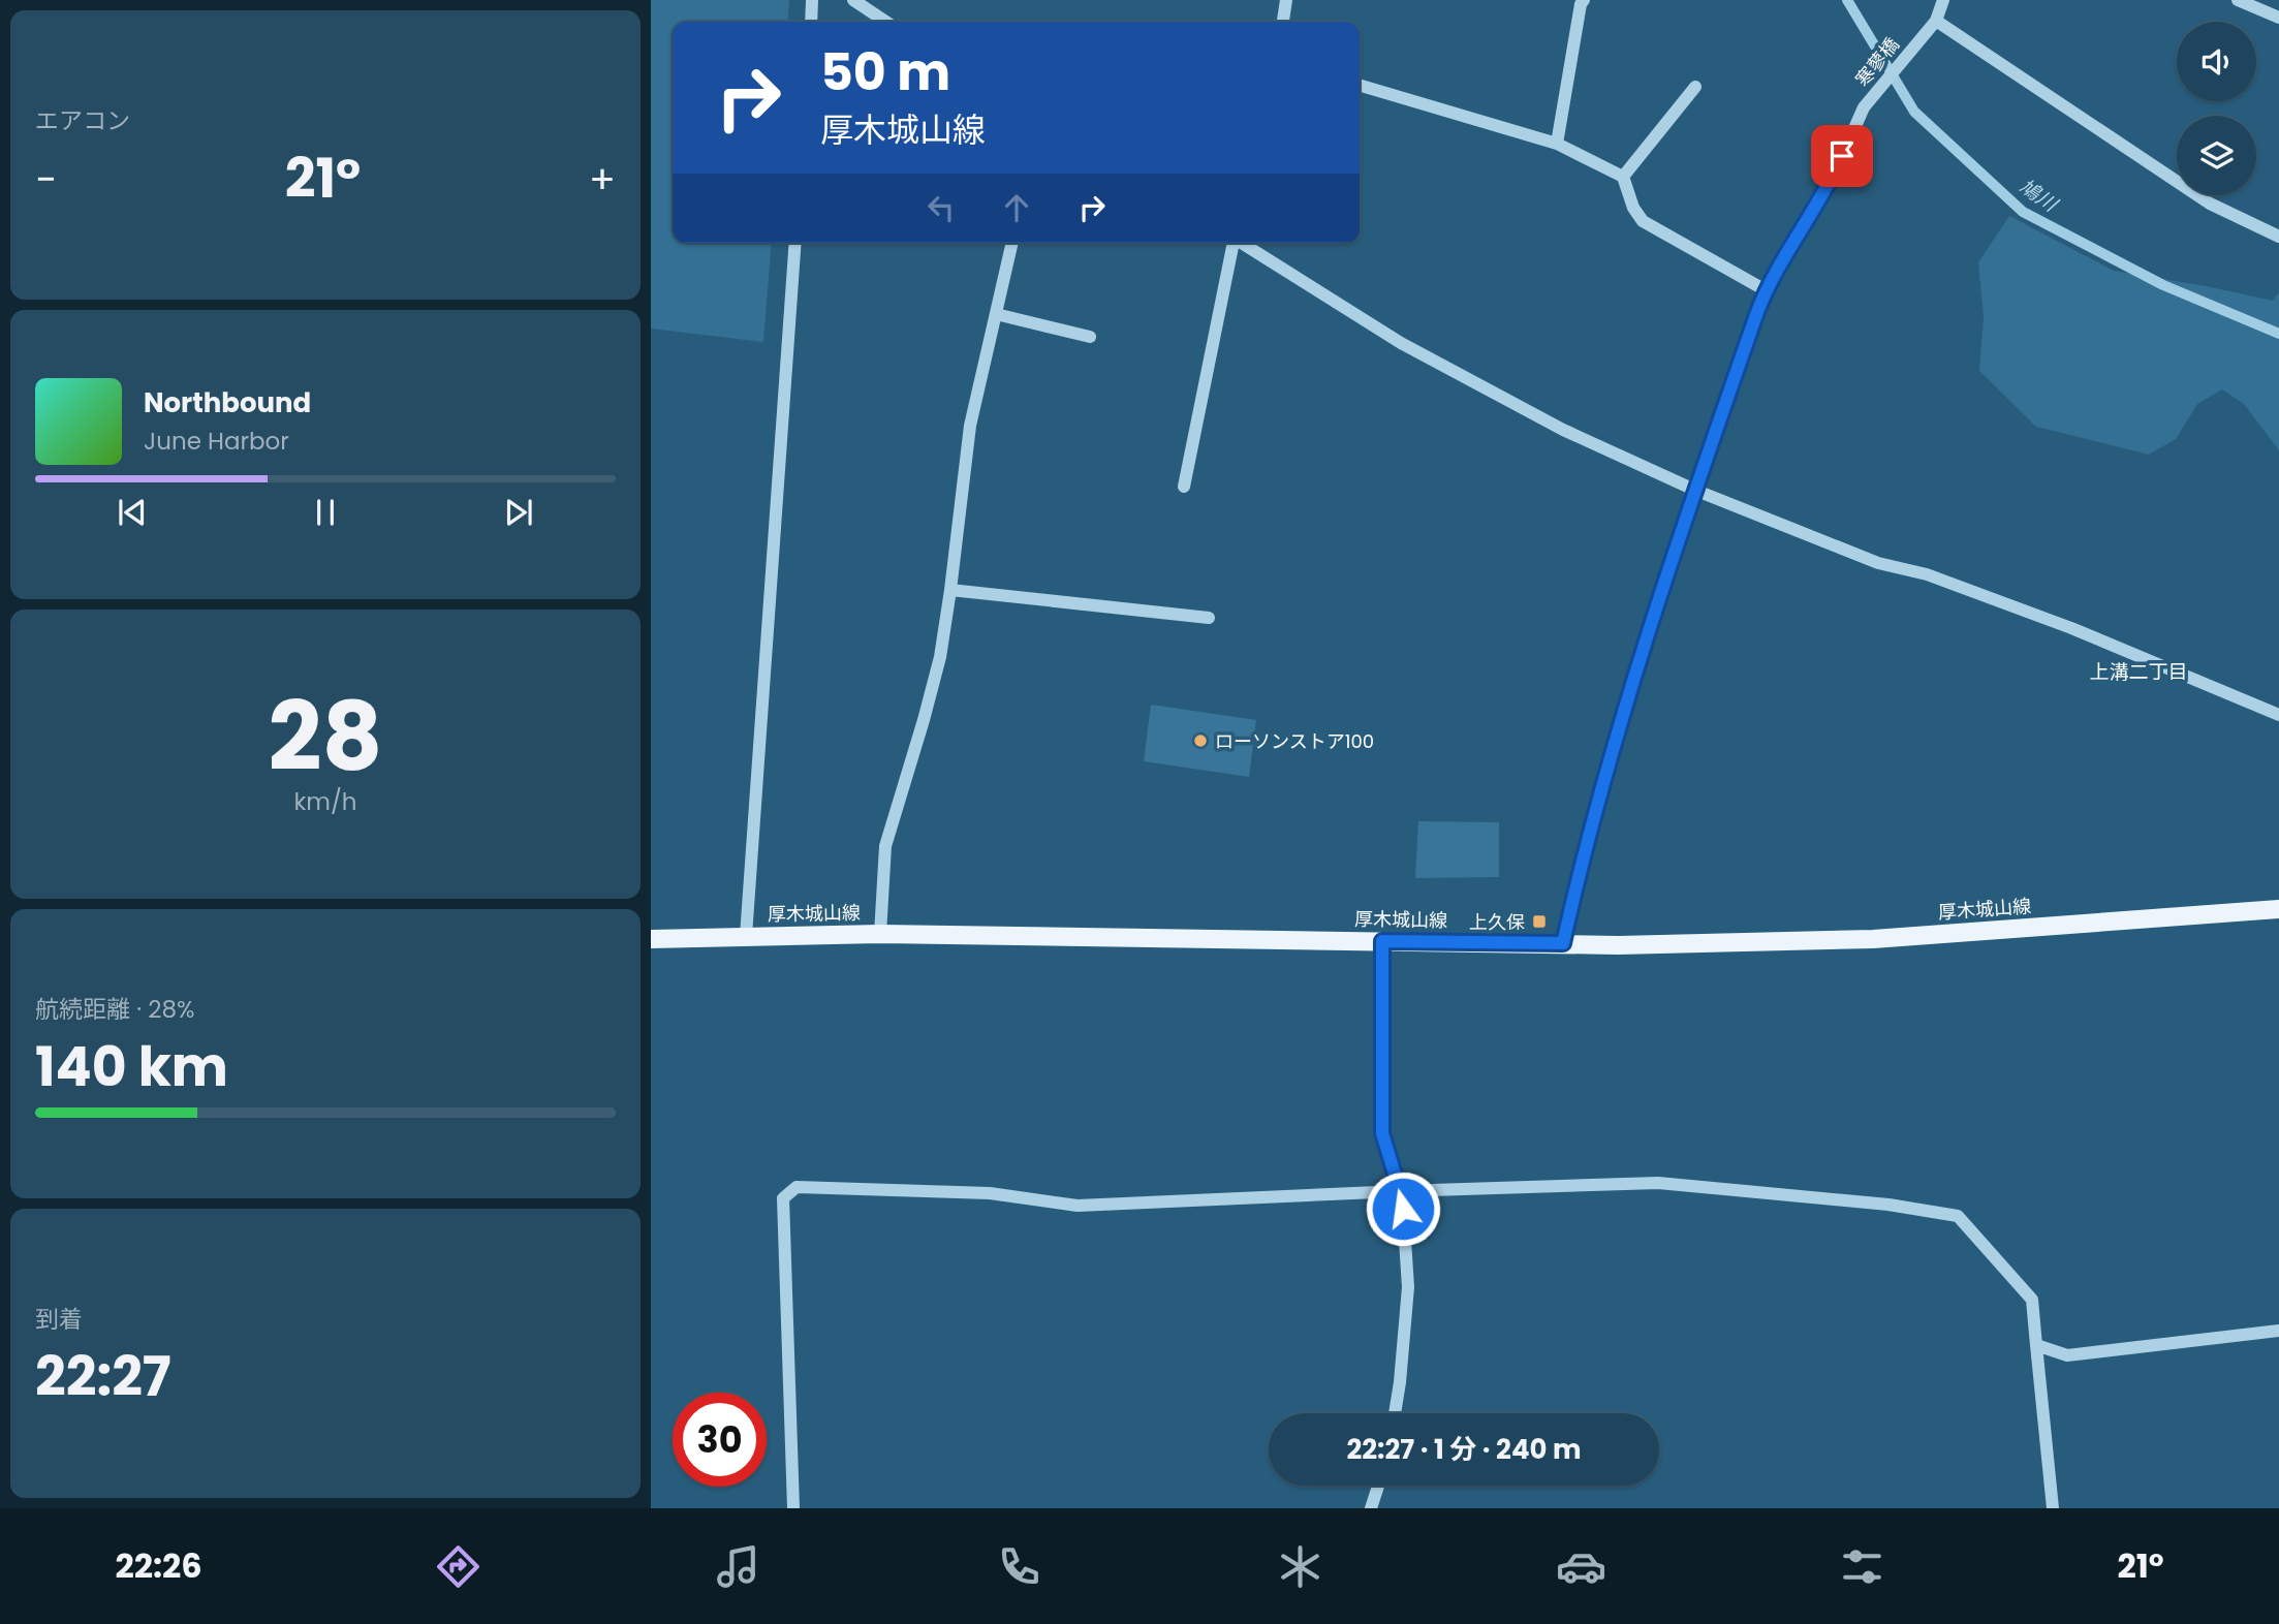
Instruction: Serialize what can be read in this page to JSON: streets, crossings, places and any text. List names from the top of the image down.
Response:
{
  "streets": {
    "main road": ["厚木城山線"],
    "street": ["寒蓼橋"]
  },
  "crossings": [
    ["寒蓼橋", "厚木城山線"]
  ],
  "districts": ["上溝二丁目"],
  "water": ["鳩川"],
  "places": {
    "other": ["ローソンストア100"],
    "transit": ["上久保"]
  },
  "page": {
    "tile": [
      "エアコン",
      ["28", "km/h"],
      ["航続距離 · 28%", "140 km"],
      ["到着", "22:27"]
    ],
    "turn": ["50 m", "厚木城山線"],
    "heat": ["−", "21°", "+"],
    "song": ["Northbound", "June Harbor"],
    "limit": "30",
    "trip": "22:27 · 1 分 · 240 m",
    "tabs": ["22:26", "21°"]
  }
}
